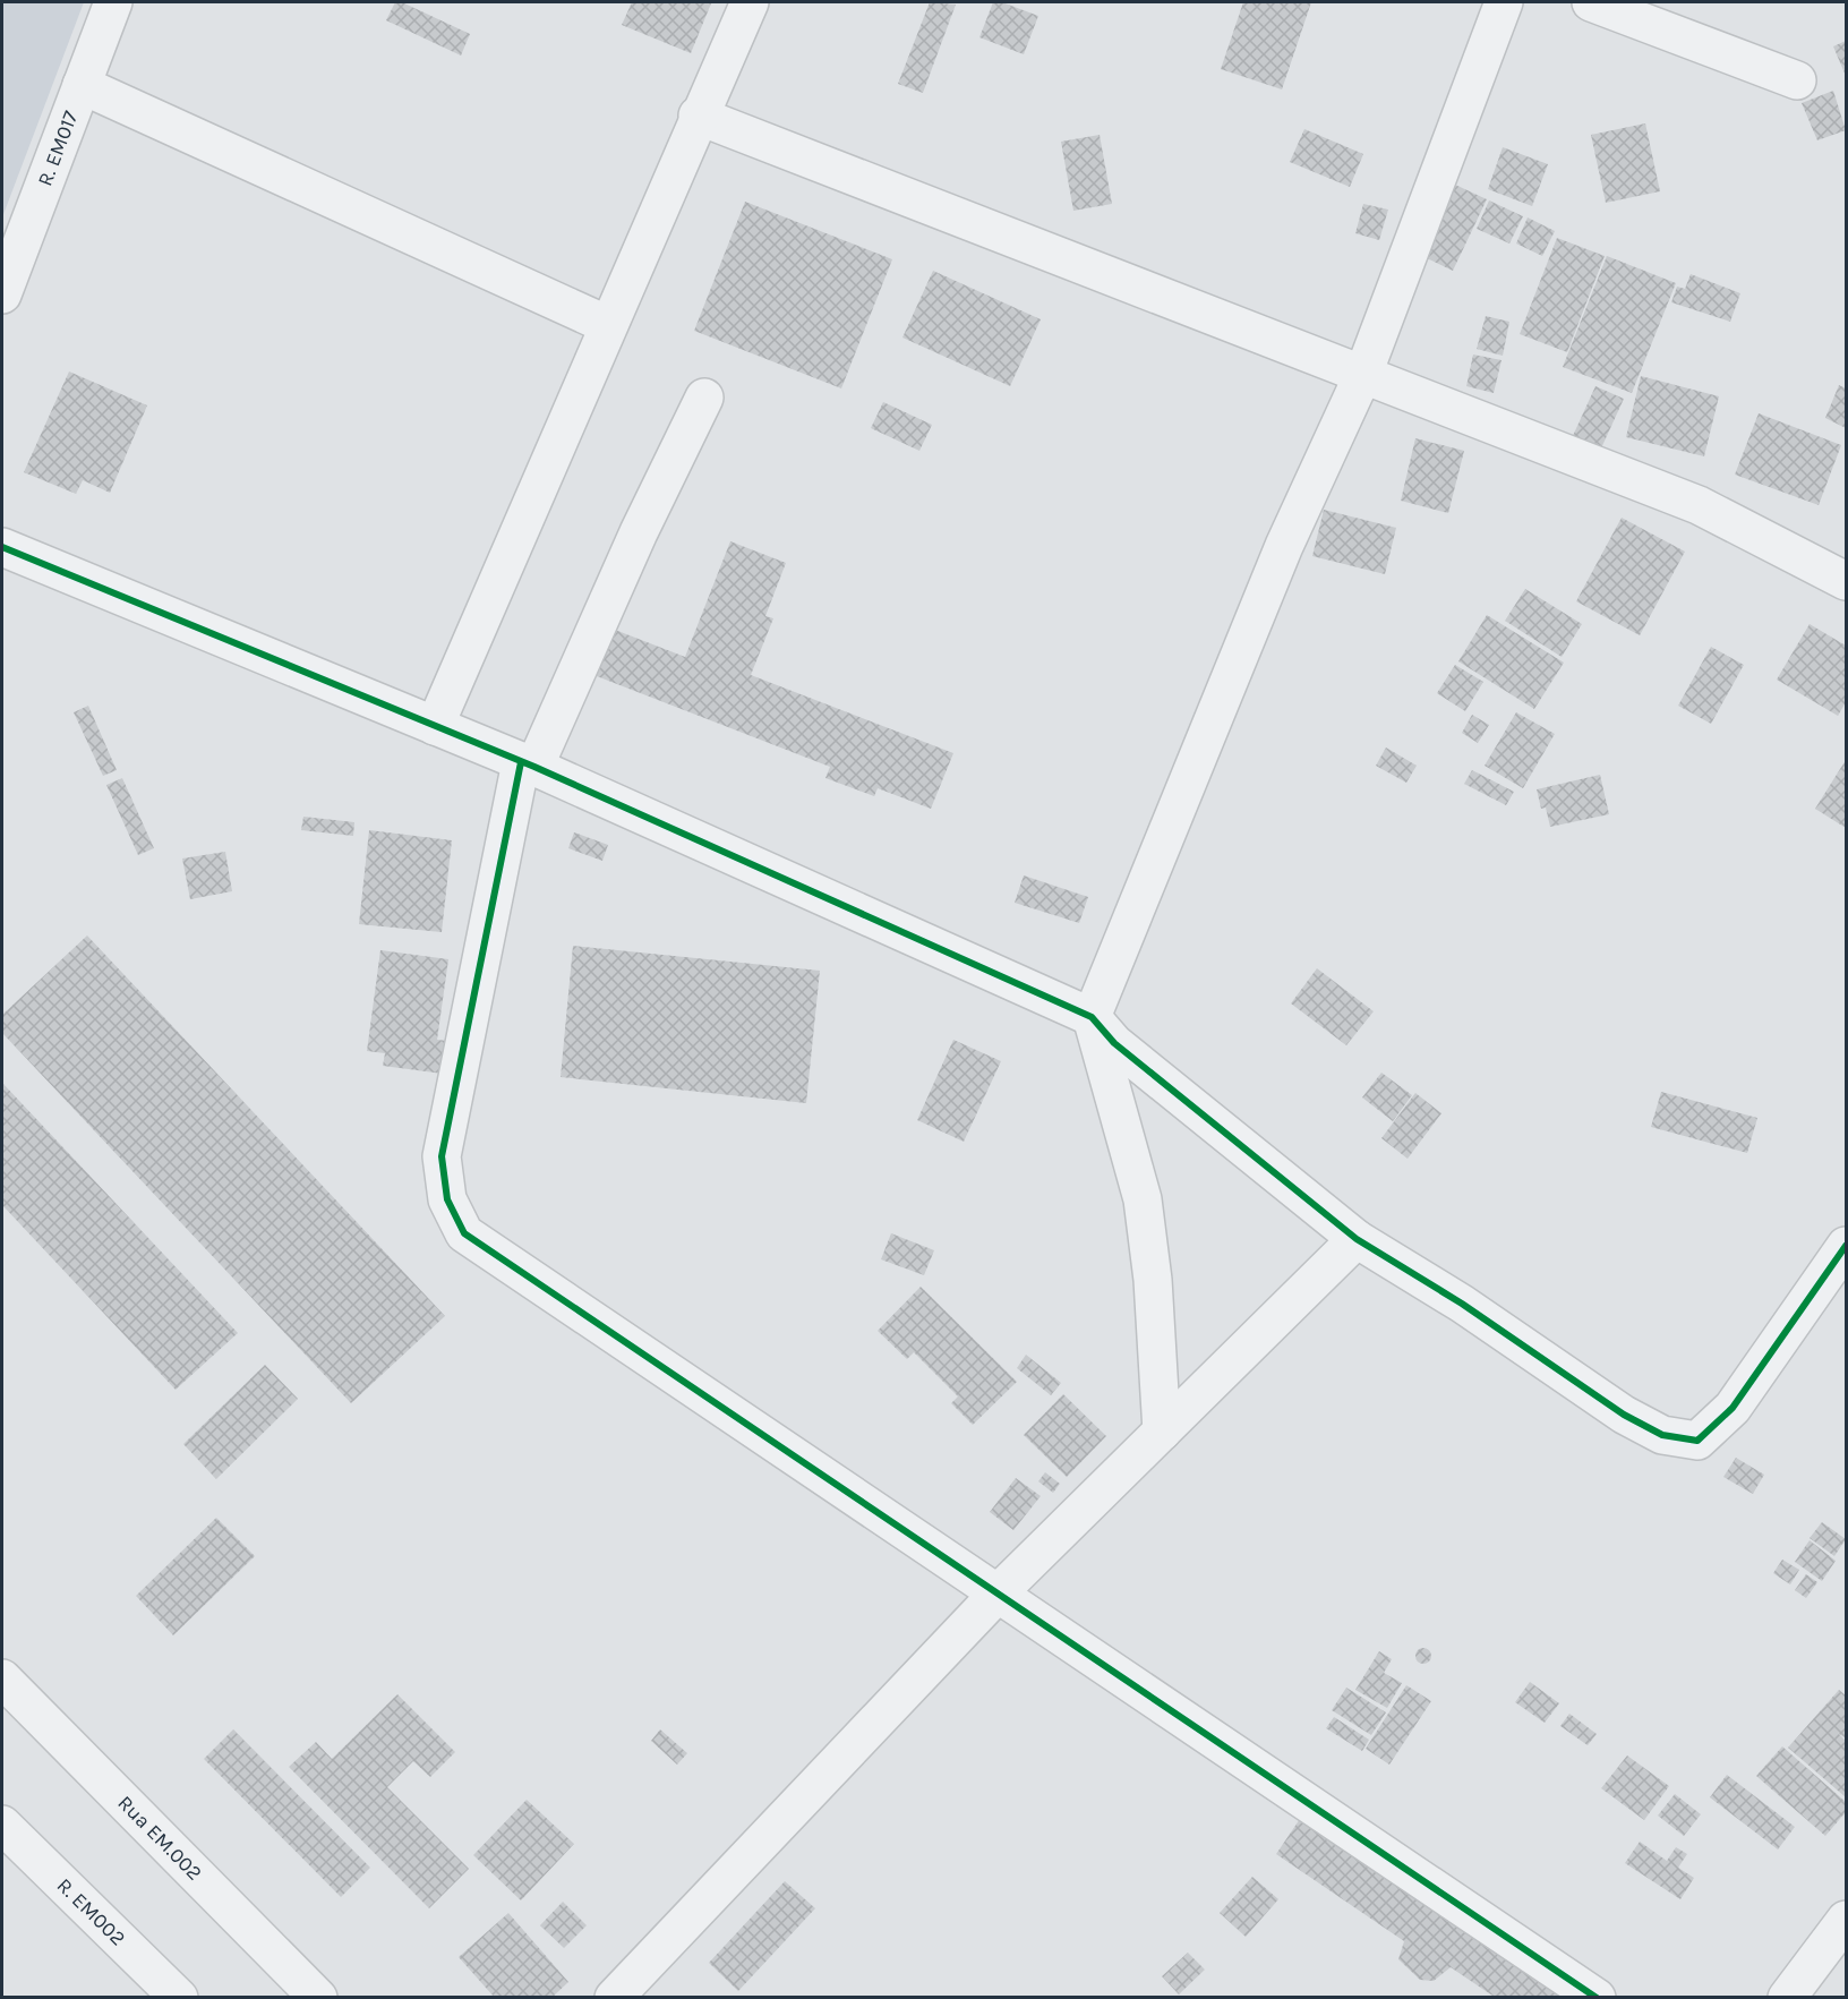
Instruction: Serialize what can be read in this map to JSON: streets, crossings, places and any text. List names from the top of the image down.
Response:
{
  "streets": {
    "street": ["R. EM017", "Rua EM.002", "R. EM002"]
  }
}
